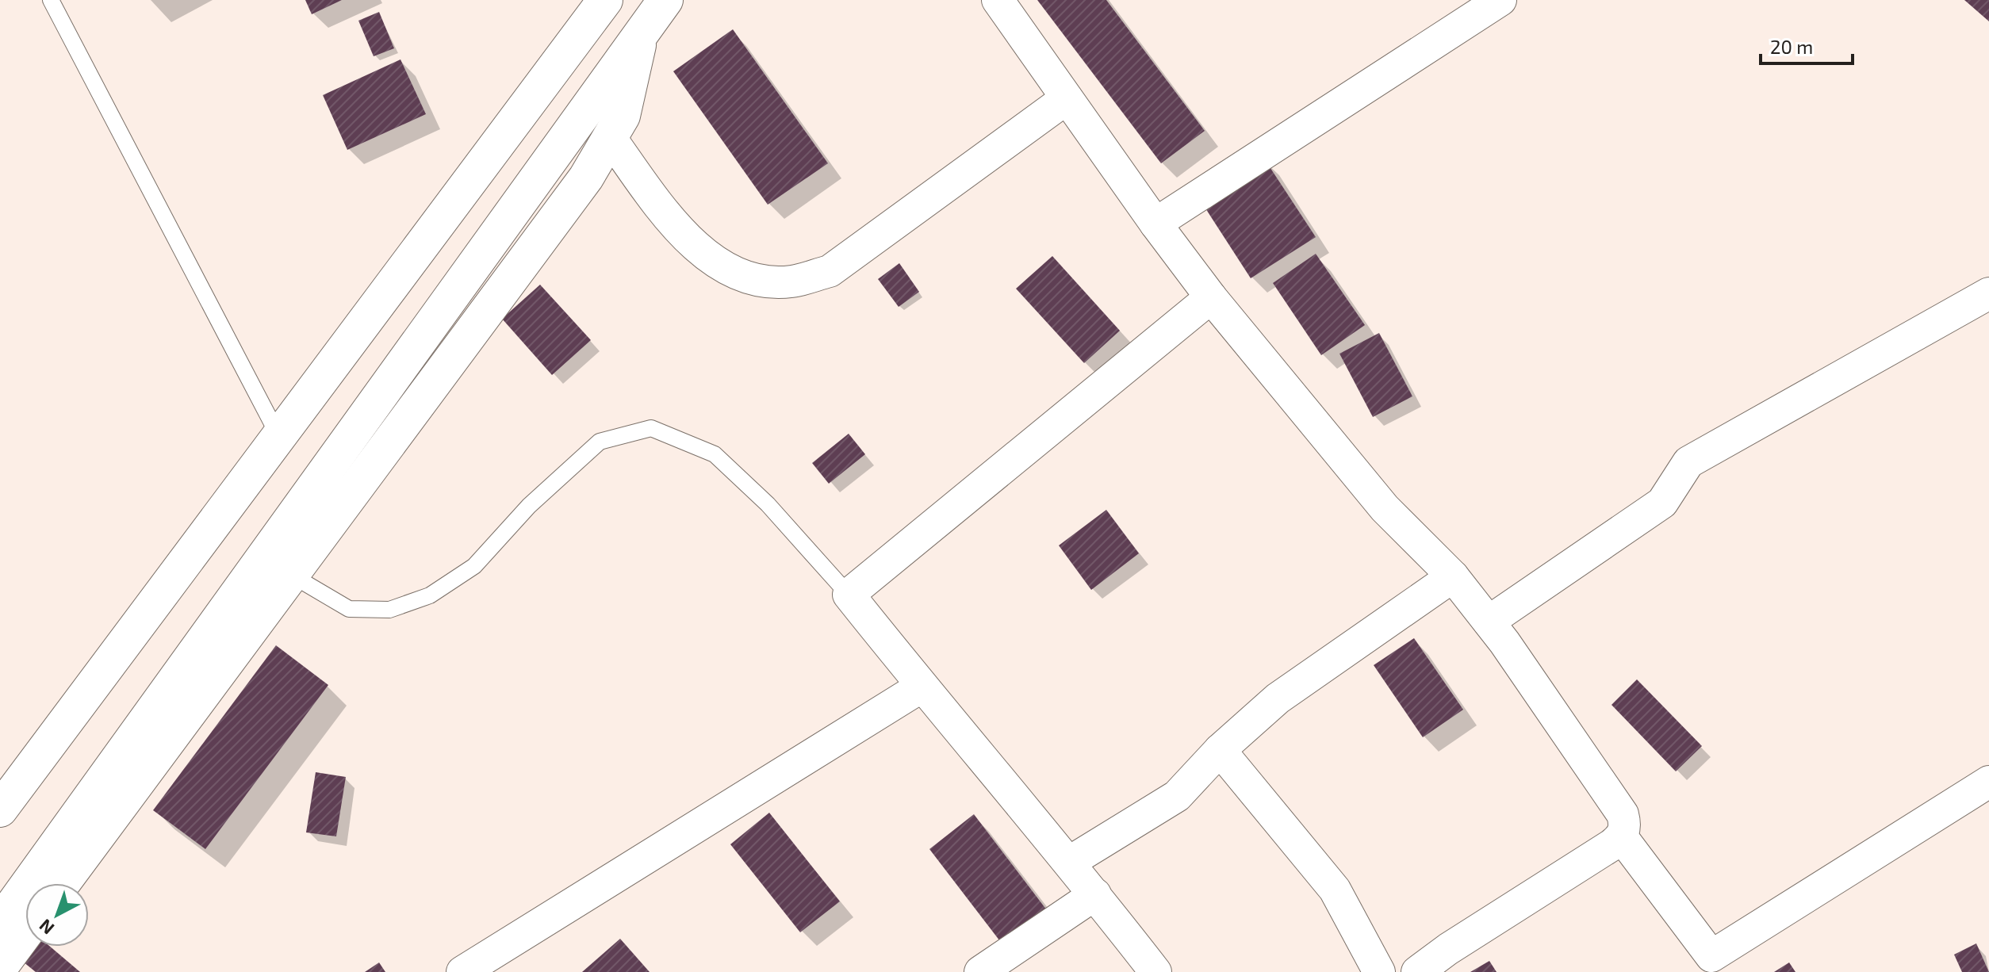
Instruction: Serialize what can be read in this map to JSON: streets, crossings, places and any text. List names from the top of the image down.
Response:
{
  "scale_bar": "20 m",
  "north": "bottom left"
}
